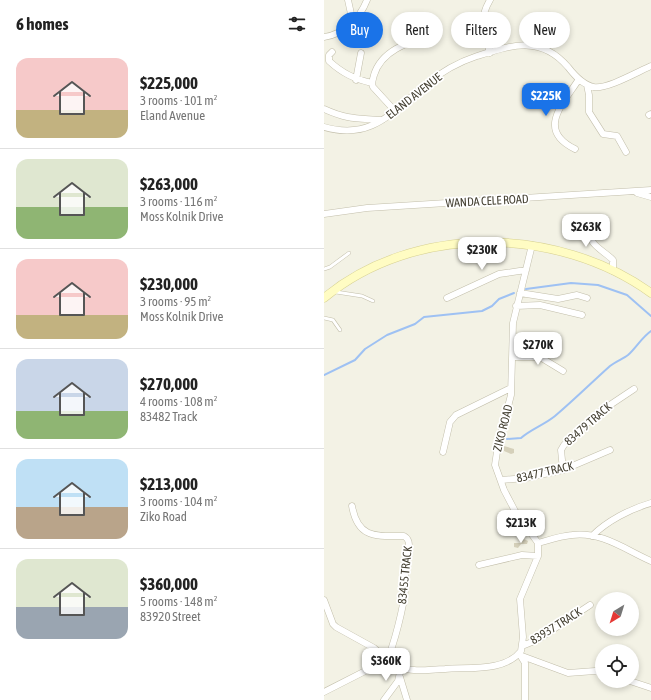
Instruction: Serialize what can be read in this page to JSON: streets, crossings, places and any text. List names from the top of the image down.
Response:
{
  "streets": {
    "street": [
      "ELAND AVENUE",
      "WANDA CELE ROAD",
      "83479 TRACK",
      "ZIKO ROAD",
      "83477 TRACK",
      "83455 TRACK",
      "83937 TRACK"
    ]
  },
  "crossings": [
    ["83479 TRACK", "83477 TRACK"],
    ["ZIKO ROAD", "83477 TRACK"]
  ],
  "north": "bottom left",
  "page": {
    "heading": "6 homes",
    "chip": [
      "Buy",
      "Rent",
      "Filters",
      "New"
    ],
    "list": [
      {
        "name": "$225,000",
        "note": "3 rooms · 101 m² · Eland Avenue"
      },
      {
        "name": "$263,000",
        "note": "3 rooms · 116 m² · Moss Kolnik Drive"
      },
      {
        "name": "$230,000",
        "note": "3 rooms · 95 m² · Moss Kolnik Drive"
      },
      {
        "name": "$270,000",
        "note": "4 rooms · 108 m² · 83482 Track"
      },
      {
        "name": "$213,000",
        "note": "3 rooms · 104 m² · Ziko Road"
      },
      {
        "name": "$360,000",
        "note": "5 rooms · 148 m² · 83920 Street"
      }
    ],
    "price": [
      "$225K",
      "$263K",
      "$230K",
      "$270K",
      "$213K",
      "$360K"
    ]
  }
}
